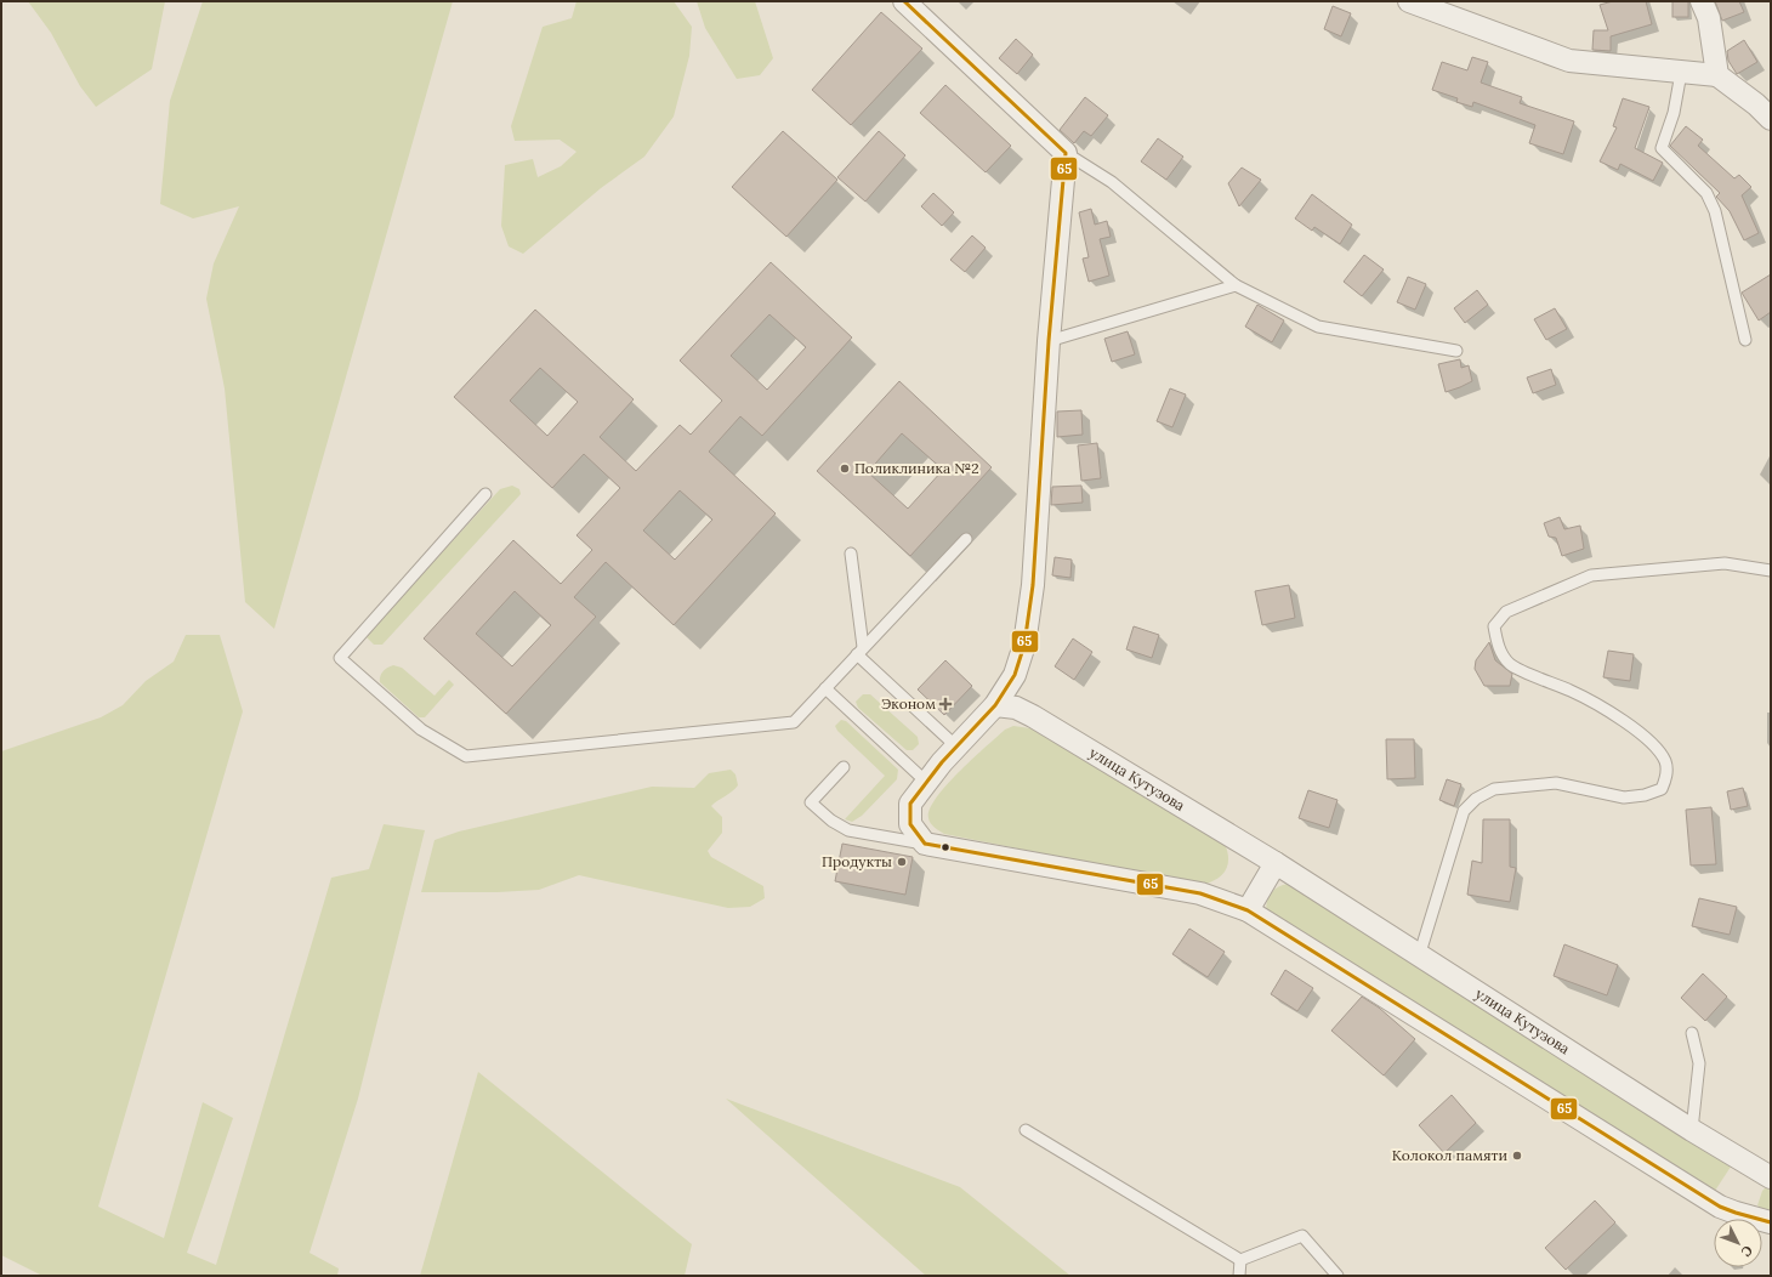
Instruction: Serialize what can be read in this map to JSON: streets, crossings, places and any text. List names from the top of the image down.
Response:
{
  "streets": {
    "street": ["улица Кутузова"]
  },
  "places": {
    "other": ["Поликлиника №2", "Продукты", "Колокол памяти"],
    "health": ["Эконом"]
  },
  "lines": ["transit line 65"],
  "north": "bottom right"
}
